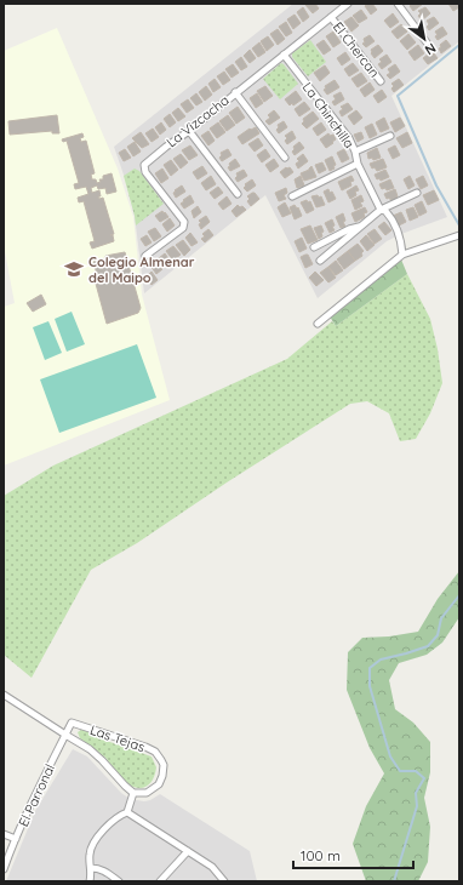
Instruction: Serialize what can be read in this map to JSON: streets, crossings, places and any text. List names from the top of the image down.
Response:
{
  "streets": {
    "street": [
      "El Chercan",
      "La Chinchilla",
      "La Vizcacha",
      "Las Tejas",
      "El Parronal"
    ]
  },
  "crossings": [
    ["El Chercan", "La Vizcacha"],
    ["La Chinchilla", "La Vizcacha"],
    ["Las Tejas", "El Parronal"]
  ],
  "places": {
    "school or university": ["Colegio Almenar del Maipo"]
  },
  "scale_bar": "100 m",
  "north": "bottom right"
}
